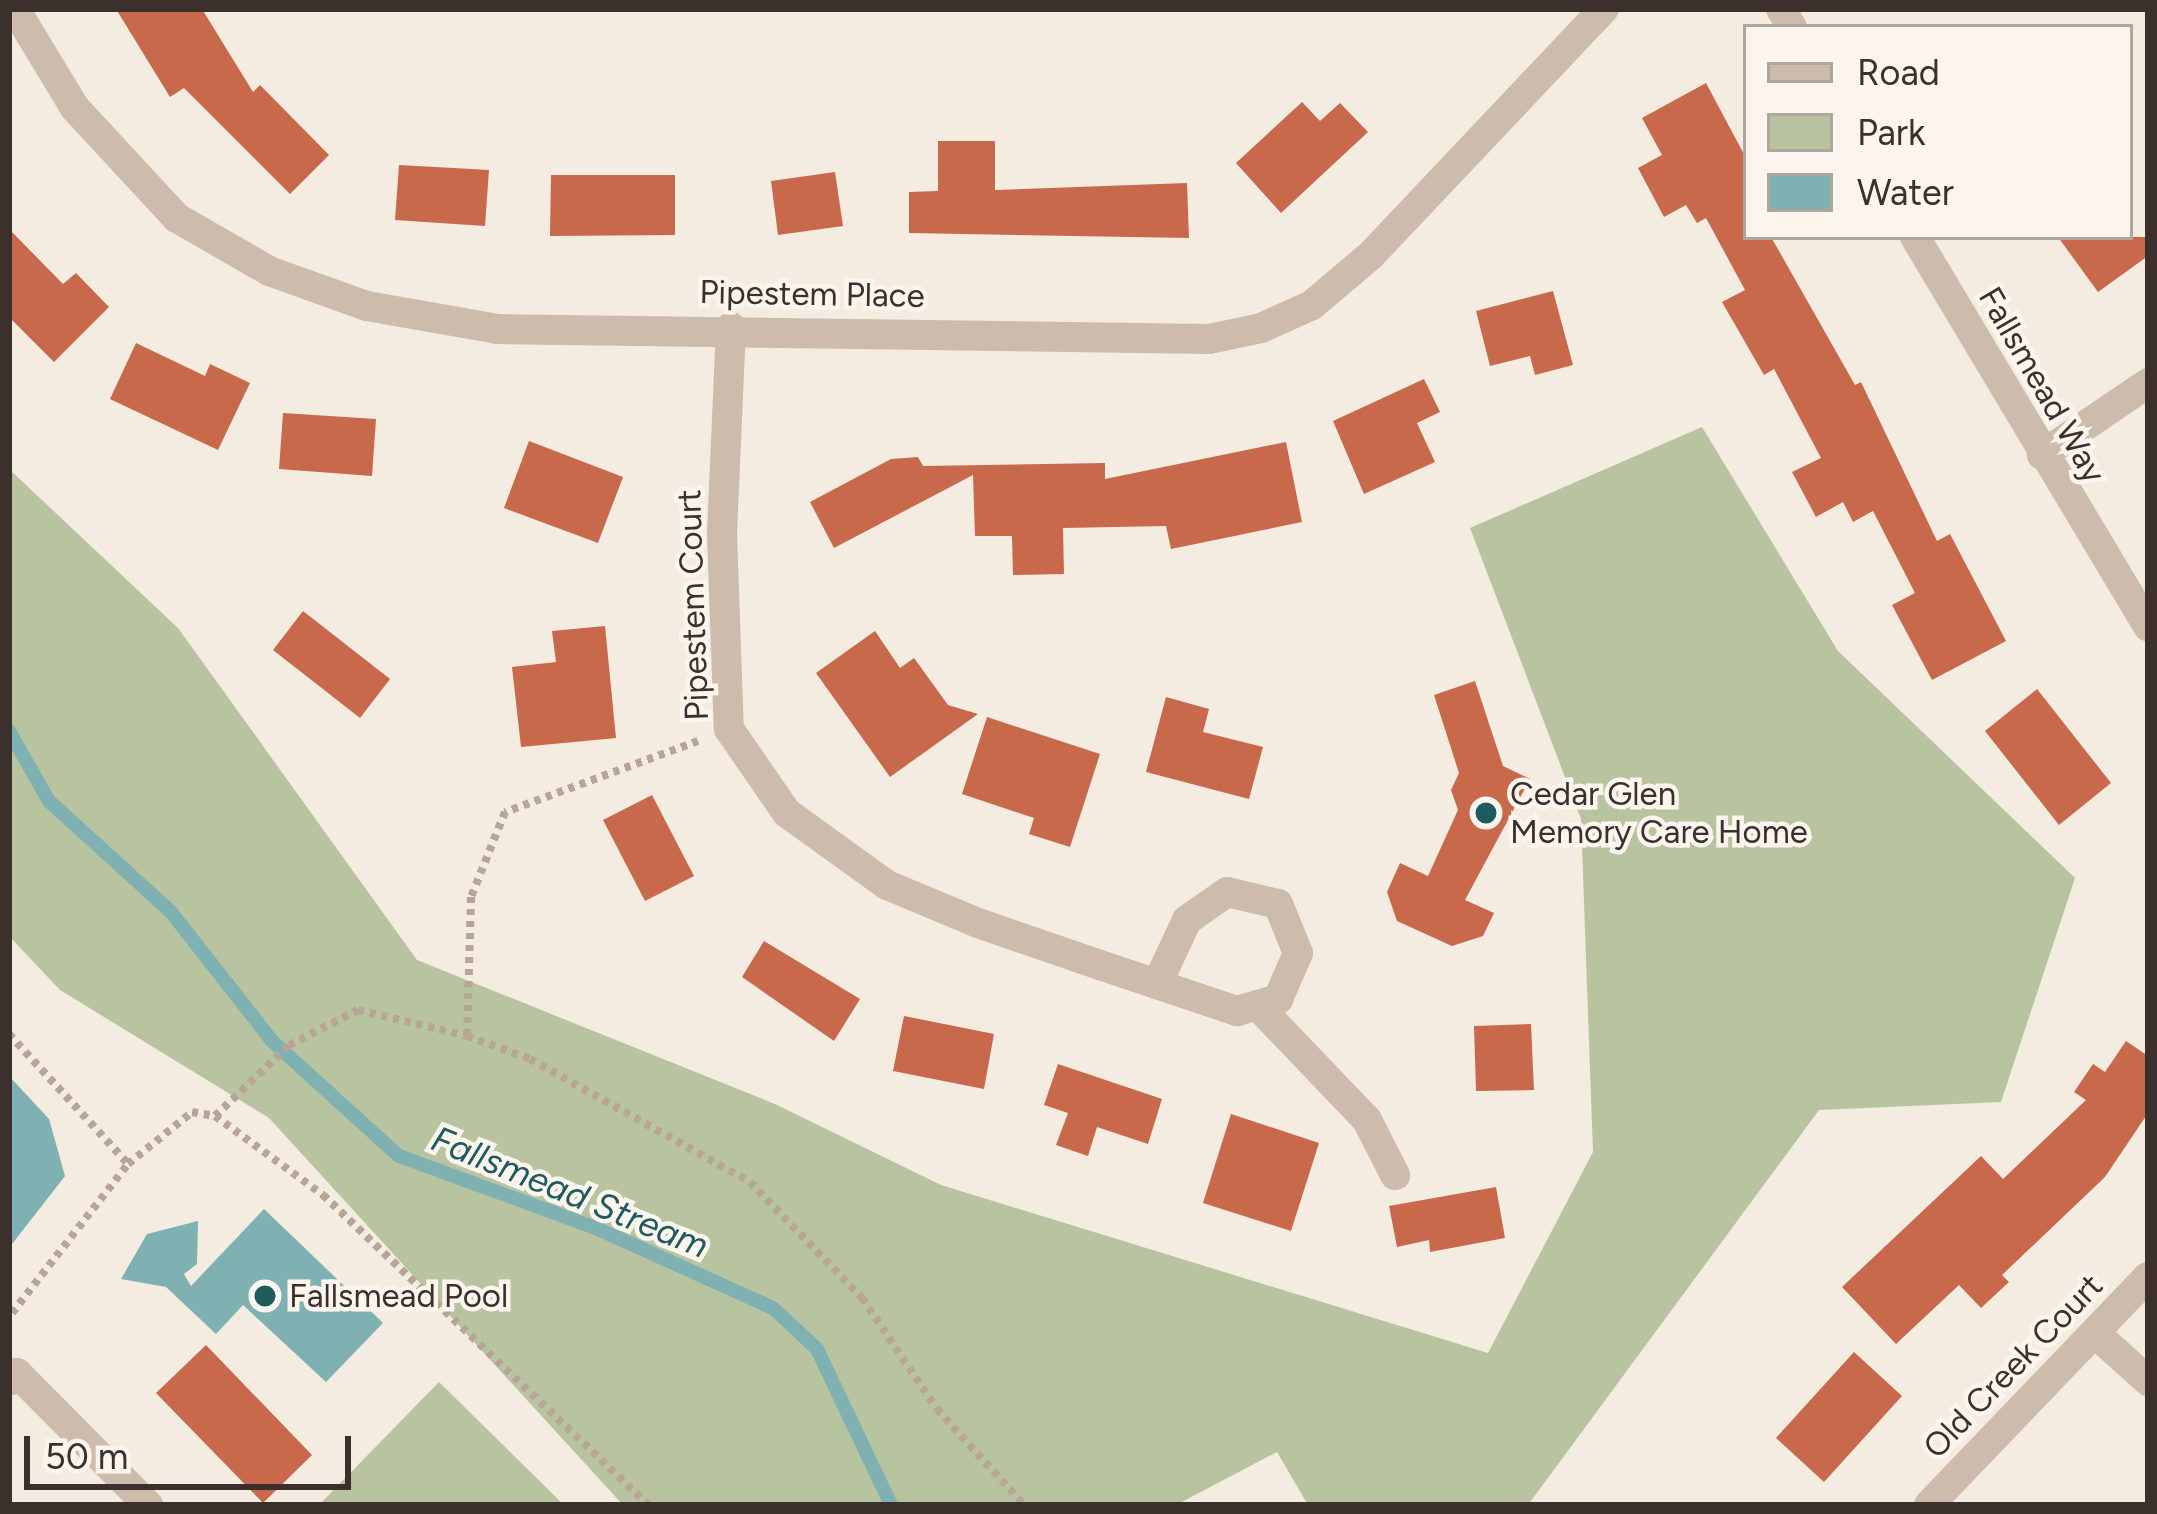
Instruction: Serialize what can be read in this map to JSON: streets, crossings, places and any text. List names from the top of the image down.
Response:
{
  "streets": {
    "street": [
      "Pipestem Place",
      "Fallsmead Way",
      "Pipestem Court",
      "Old Creek Court"
    ]
  },
  "crossings": [
    ["Pipestem Place", "Pipestem Court"]
  ],
  "water": ["Fallsmead Stream"],
  "places": ["Cedar Glen Memory Care Home", "Fallsmead Pool"],
  "legend": ["Road", "Park", "Water"],
  "scale_bar": "50 m"
}
